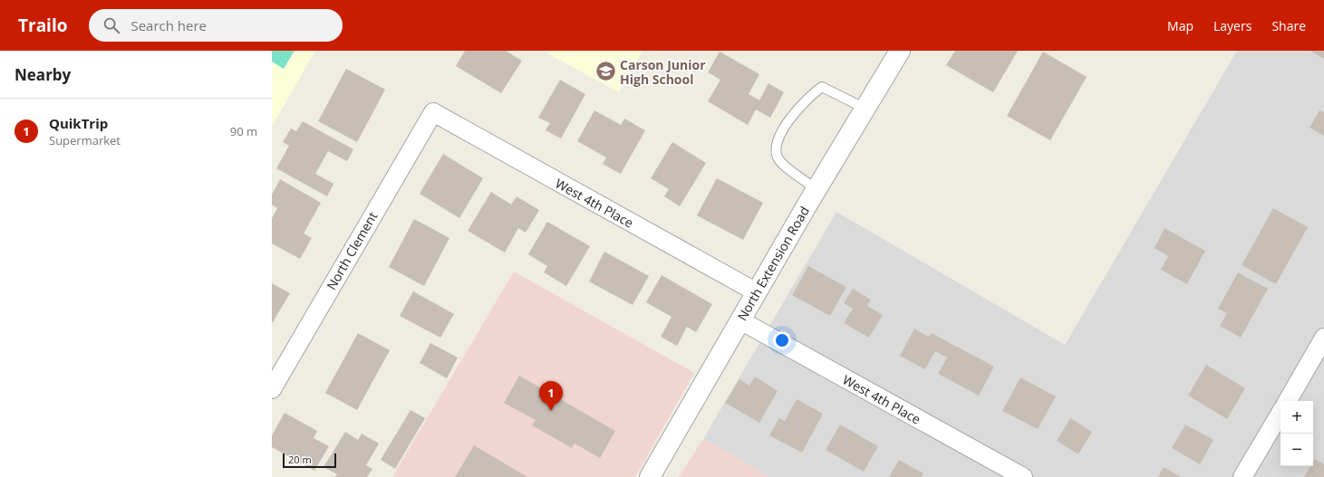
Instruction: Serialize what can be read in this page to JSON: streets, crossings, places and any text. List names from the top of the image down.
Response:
{
  "streets": {
    "street": ["West 4th Place", "North Clement", "North Extension Road"]
  },
  "crossings": [
    ["West 4th Place", "North Clement"],
    ["West 4th Place", "North Extension Road"]
  ],
  "places": {
    "school or university": ["Carson Junior High School"]
  },
  "scale_bar": "20 m",
  "page": {
    "header": "Trailo",
    "search": "Search here",
    "nav": ["Map", "Layers", "Share"],
    "heading": "Nearby",
    "list": [
      {
        "mark": "1",
        "name": "QuikTrip",
        "note": "Supermarket",
        "value": "90 m"
      }
    ],
    "pins": "1",
    "map_buttons": ["+", "−"],
    "scale": "20 m"
  }
}
